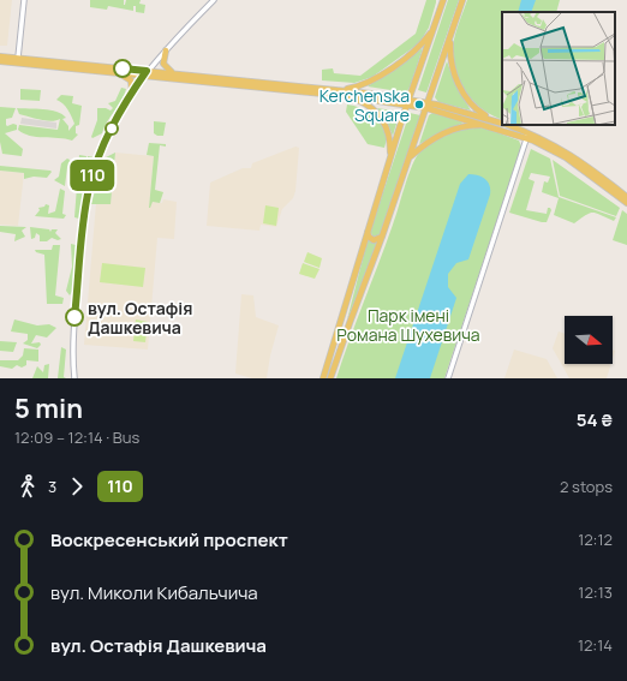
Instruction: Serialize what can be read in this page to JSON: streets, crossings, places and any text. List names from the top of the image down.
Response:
{
  "parks": ["Парк імені Романа Шухевича"],
  "places": ["Kerchenska Square", "вул. Остафія Дашкевича"],
  "lines": ["bus line 110"],
  "north": "right",
  "page": {
    "on_map": "110",
    "heading": ["5 min", "12:09 – 12:14 · Bus", "54 ₴"],
    "legs": ["3", "110", "2 stops"],
    "list": [
      {
        "name": "Воскресенський проспект",
        "value": "12:12"
      },
      {
        "name": "вул. Миколи Кибальчича",
        "value": "12:13"
      },
      {
        "name": "вул. Остафія Дашкевича",
        "value": "12:14"
      }
    ]
  }
}
